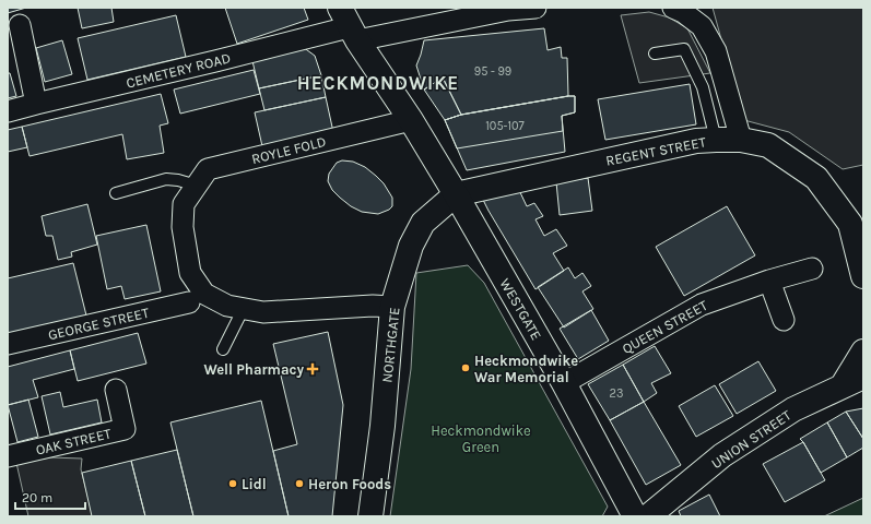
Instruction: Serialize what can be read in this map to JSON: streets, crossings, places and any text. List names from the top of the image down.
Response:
{
  "streets": {
    "main road": [
      "REGENT STREET",
      "WESTGATE",
      "NORTHGATE",
      "UNION STREET"
    ],
    "street": [
      "CEMETERY ROAD",
      "ROYLE FOLD",
      "GEORGE STREET",
      "QUEEN STREET",
      "OAK STREET"
    ]
  },
  "crossings": [
    ["CEMETERY ROAD", "WESTGATE"],
    ["ROYLE FOLD", "WESTGATE"],
    ["REGENT STREET", "WESTGATE"],
    ["REGENT STREET", "NORTHGATE"],
    ["WESTGATE", "QUEEN STREET"],
    ["WESTGATE", "NORTHGATE"]
  ],
  "districts": ["HECKMONDWIKE"],
  "parks": ["Heckmondwike Green"],
  "places": {
    "other": ["Heckmondwike War Memorial", "Lidl", "Heron Foods"],
    "health": ["Well Pharmacy"]
  },
  "house_numbers": ["95 - 99", "105-107", "23"],
  "scale_bar": "20 m"
}
